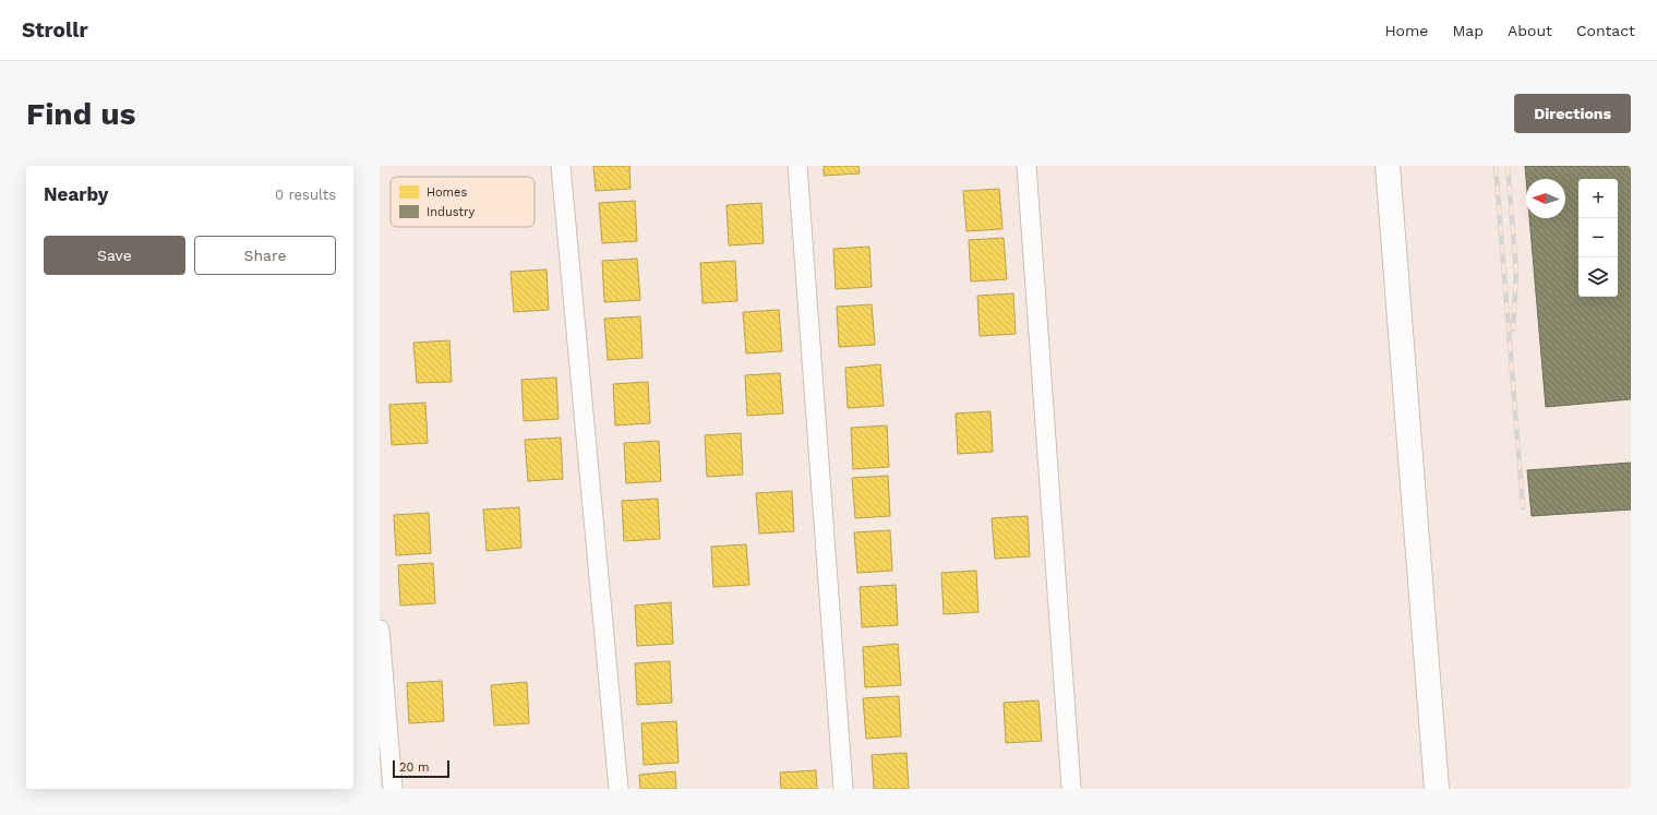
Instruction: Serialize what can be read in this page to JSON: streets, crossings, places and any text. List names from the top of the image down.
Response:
{
  "legend": ["Homes", "Industry"],
  "scale_bar": "20 m",
  "north": "left",
  "page": {
    "header": "Strollr",
    "nav": [
      "Home",
      "Map",
      "About",
      "Contact"
    ],
    "buttons": [
      "Directions",
      ["Save", "Share"]
    ],
    "title": "Find us",
    "heading": ["Nearby", "0 results"],
    "map_buttons": ["+", "−"],
    "scale": "20 m"
  }
}
